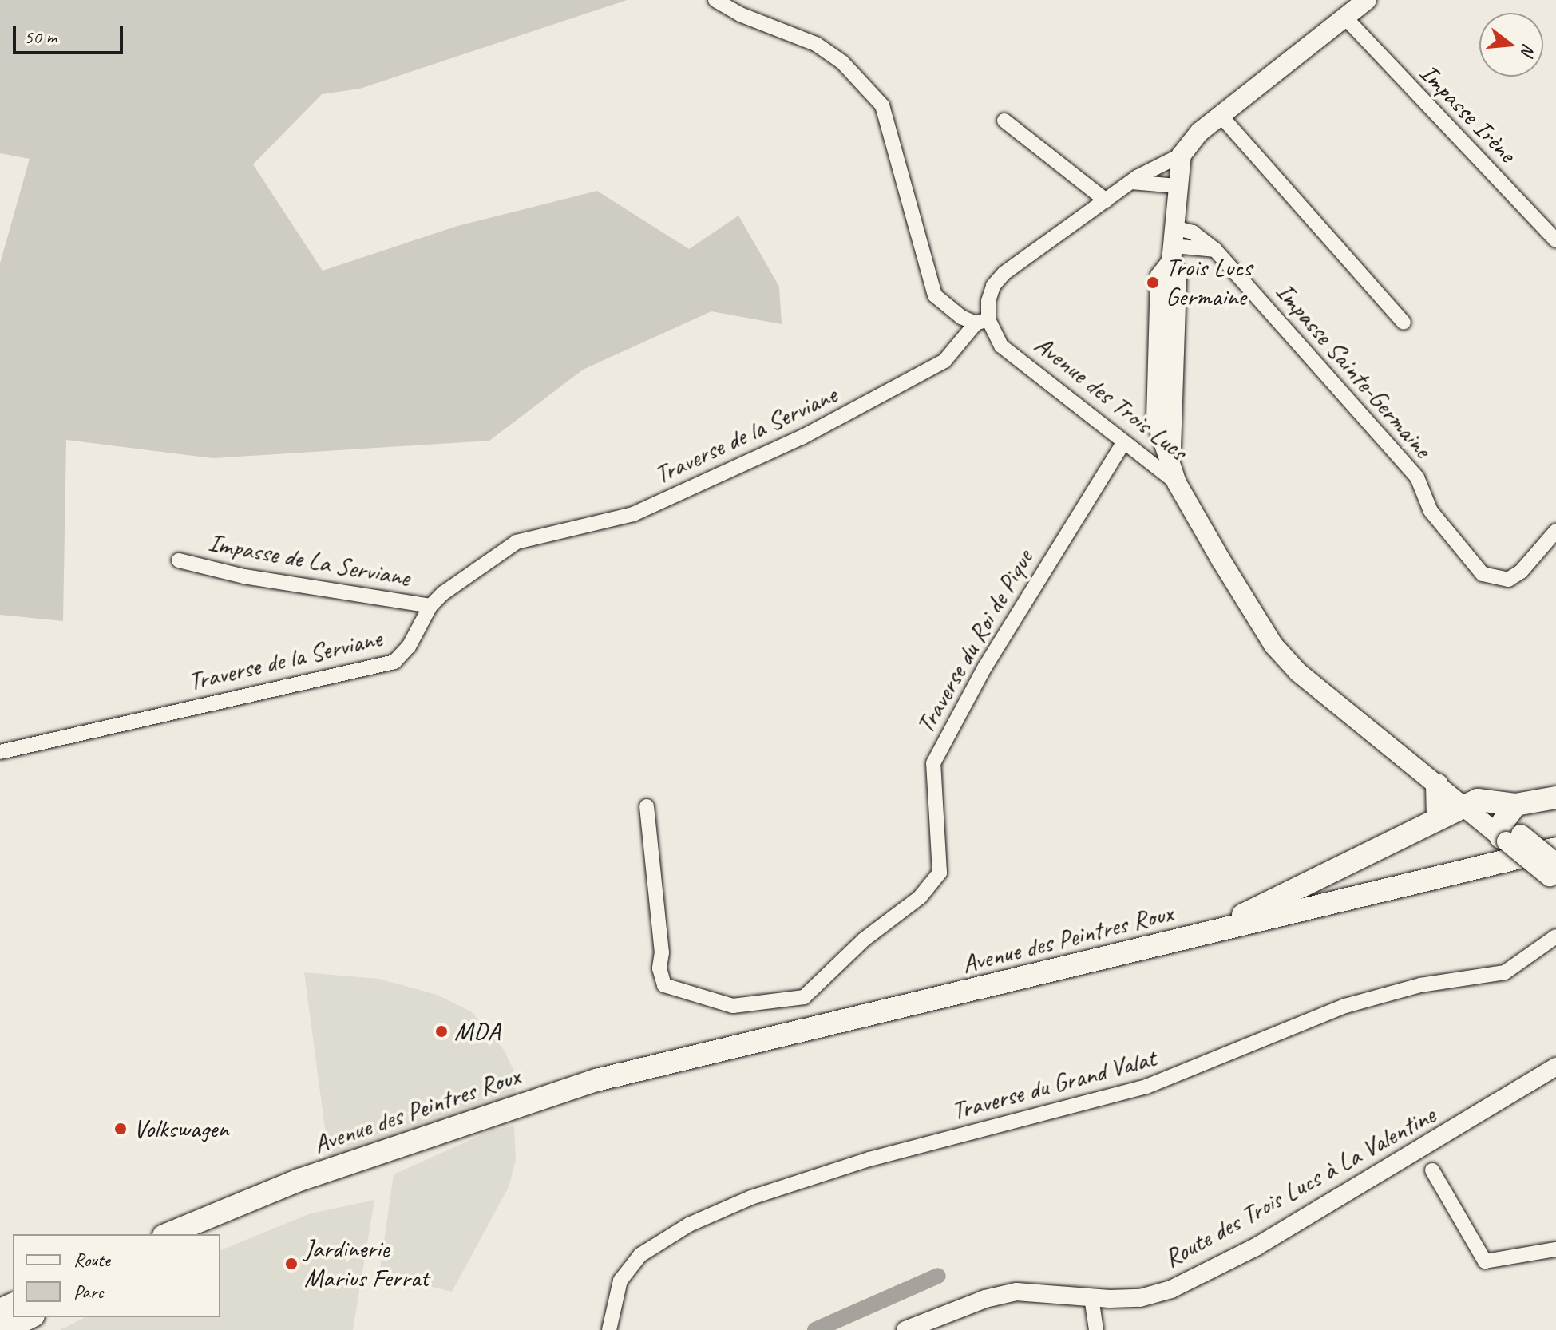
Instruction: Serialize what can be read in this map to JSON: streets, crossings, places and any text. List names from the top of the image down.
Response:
{
  "streets": {
    "main road": ["Avenue des Trois Lucs", "Avenue des Peintres Roux"],
    "street": [
      "Impasse Irène",
      "Impasse Sainte-Germaine",
      "Traverse de la Serviane",
      "Impasse de La Serviane",
      "Traverse du Roi de Pique",
      "Traverse du Grand Valat",
      "Route des Trois Lucs à La Valentine"
    ]
  },
  "crossings": [
    ["Avenue des Trois Lucs", "Traverse de la Serviane"],
    ["Avenue des Trois Lucs", "Traverse du Roi de Pique"],
    ["Avenue des Trois Lucs", "Avenue des Peintres Roux"],
    ["Traverse de la Serviane", "Impasse de La Serviane"]
  ],
  "places": [
    "Trois Lucs Germaine",
    "MDA",
    "Volkswagen",
    "Jardinerie Marius Ferrat"
  ],
  "legend": ["Route", "Parc"],
  "scale_bar": "50 m",
  "north": "right"
}
